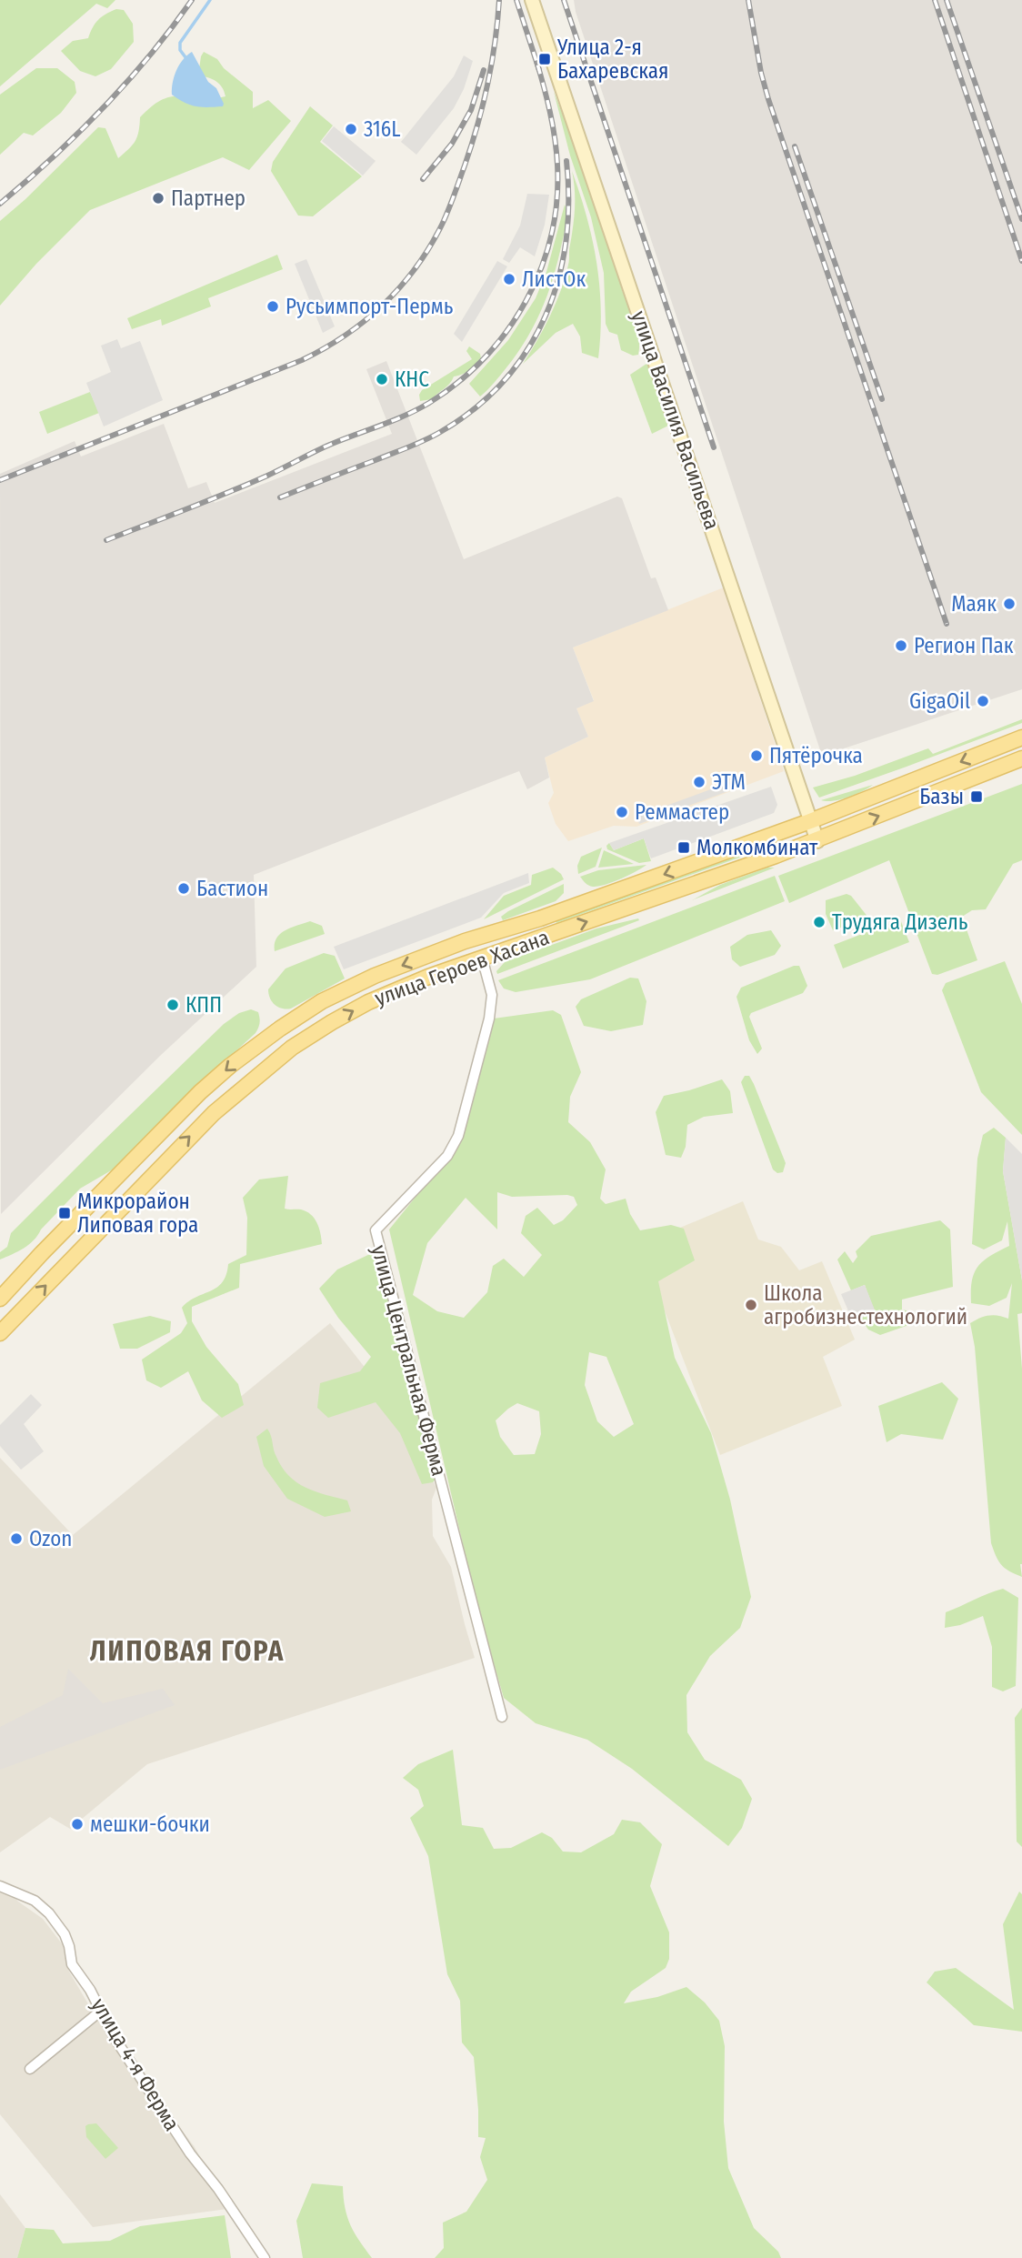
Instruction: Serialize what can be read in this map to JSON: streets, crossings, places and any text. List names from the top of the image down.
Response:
{
  "streets": {
    "main road": ["улица Василия Васильева", "улица Героев Хасана"],
    "street": ["улица Центральная Ферма", "улица 4-я Ферма"]
  },
  "crossings": [
    ["улица Василия Васильева", "улица Героев Хасана"],
    ["улица Героев Хасана", "улица Центральная Ферма"]
  ],
  "districts": ["ЛИПОВАЯ ГОРА"],
  "places": {
    "transit": [
      "Улица 2-я Бахаревская",
      "Базы",
      "Молкомбинат",
      "Микрорайон Липовая гора"
    ],
    "other": [
      "316L",
      "Партнер",
      "ЛистОк",
      "Русьимпорт-Пермь",
      "КНС",
      "Маяк",
      "Регион Пак",
      "GigaOil",
      "Пятёрочка",
      "ЭТМ",
      "Реммастер",
      "Бастион",
      "Трудяга Дизель",
      "КПП",
      "Школа агробизнестехнологий",
      "Ozon",
      "мешки-бочки"
    ]
  }
}
